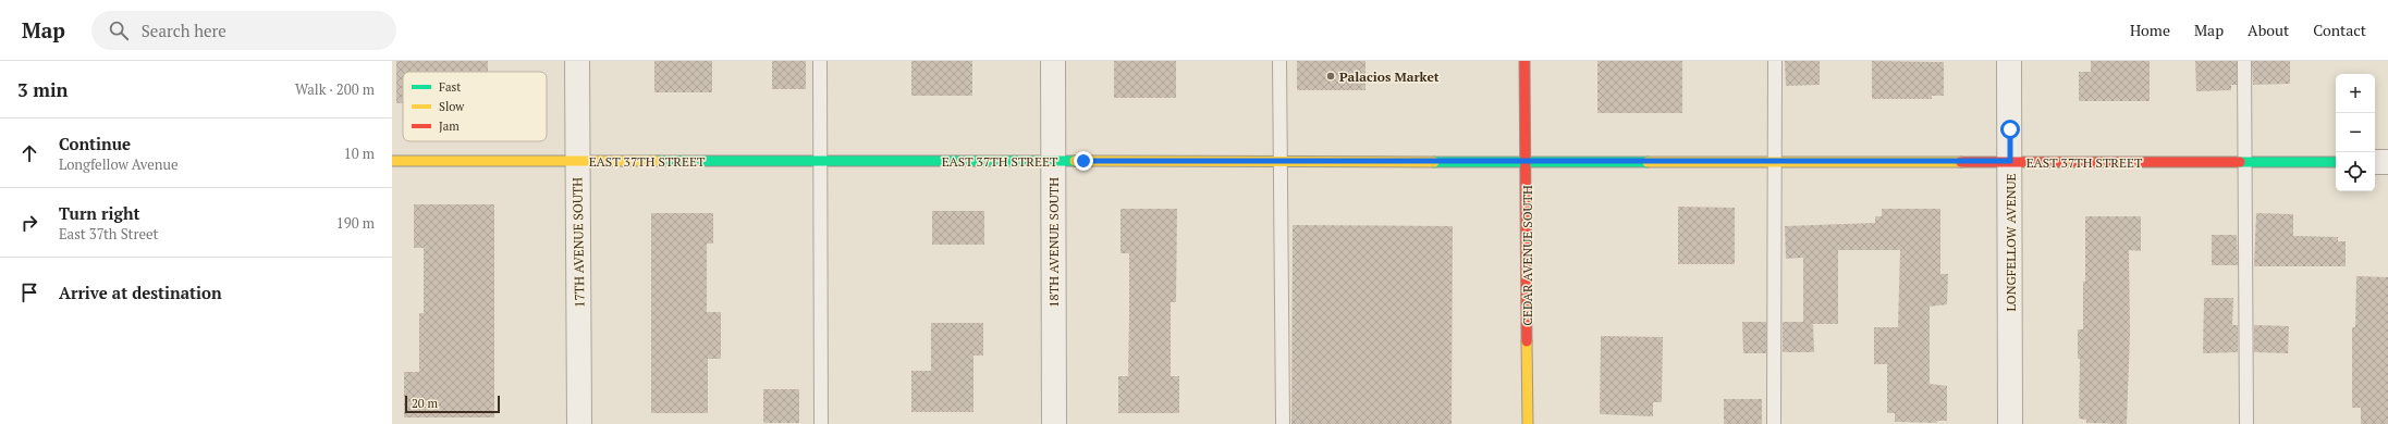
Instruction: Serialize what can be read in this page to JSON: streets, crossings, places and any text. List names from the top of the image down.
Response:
{
  "streets": {
    "street": [
      "EAST 37TH STREET",
      "17TH AVENUE SOUTH",
      "18TH AVENUE SOUTH",
      "LONGFELLOW AVENUE",
      "CEDAR AVENUE SOUTH"
    ]
  },
  "crossings": [
    ["EAST 37TH STREET", "17TH AVENUE SOUTH"],
    ["EAST 37TH STREET", "18TH AVENUE SOUTH"],
    ["EAST 37TH STREET", "LONGFELLOW AVENUE"],
    ["EAST 37TH STREET", "CEDAR AVENUE SOUTH"]
  ],
  "places": ["Palacios Market"],
  "legend": ["Fast", "Slow", "Jam"],
  "scale_bar": "20 m",
  "page": {
    "header": "Map",
    "search": "Search here",
    "nav": [
      "Home",
      "Map",
      "About",
      "Contact"
    ],
    "heading": ["3 min", "Walk · 200 m"],
    "map_buttons": ["+", "−"],
    "list": [
      ["Continue", "Longfellow Avenue", "10 m"],
      ["Turn right", "East 37th Street", "190 m"],
      "Arrive at destination"
    ],
    "scale": "20 m"
  }
}
